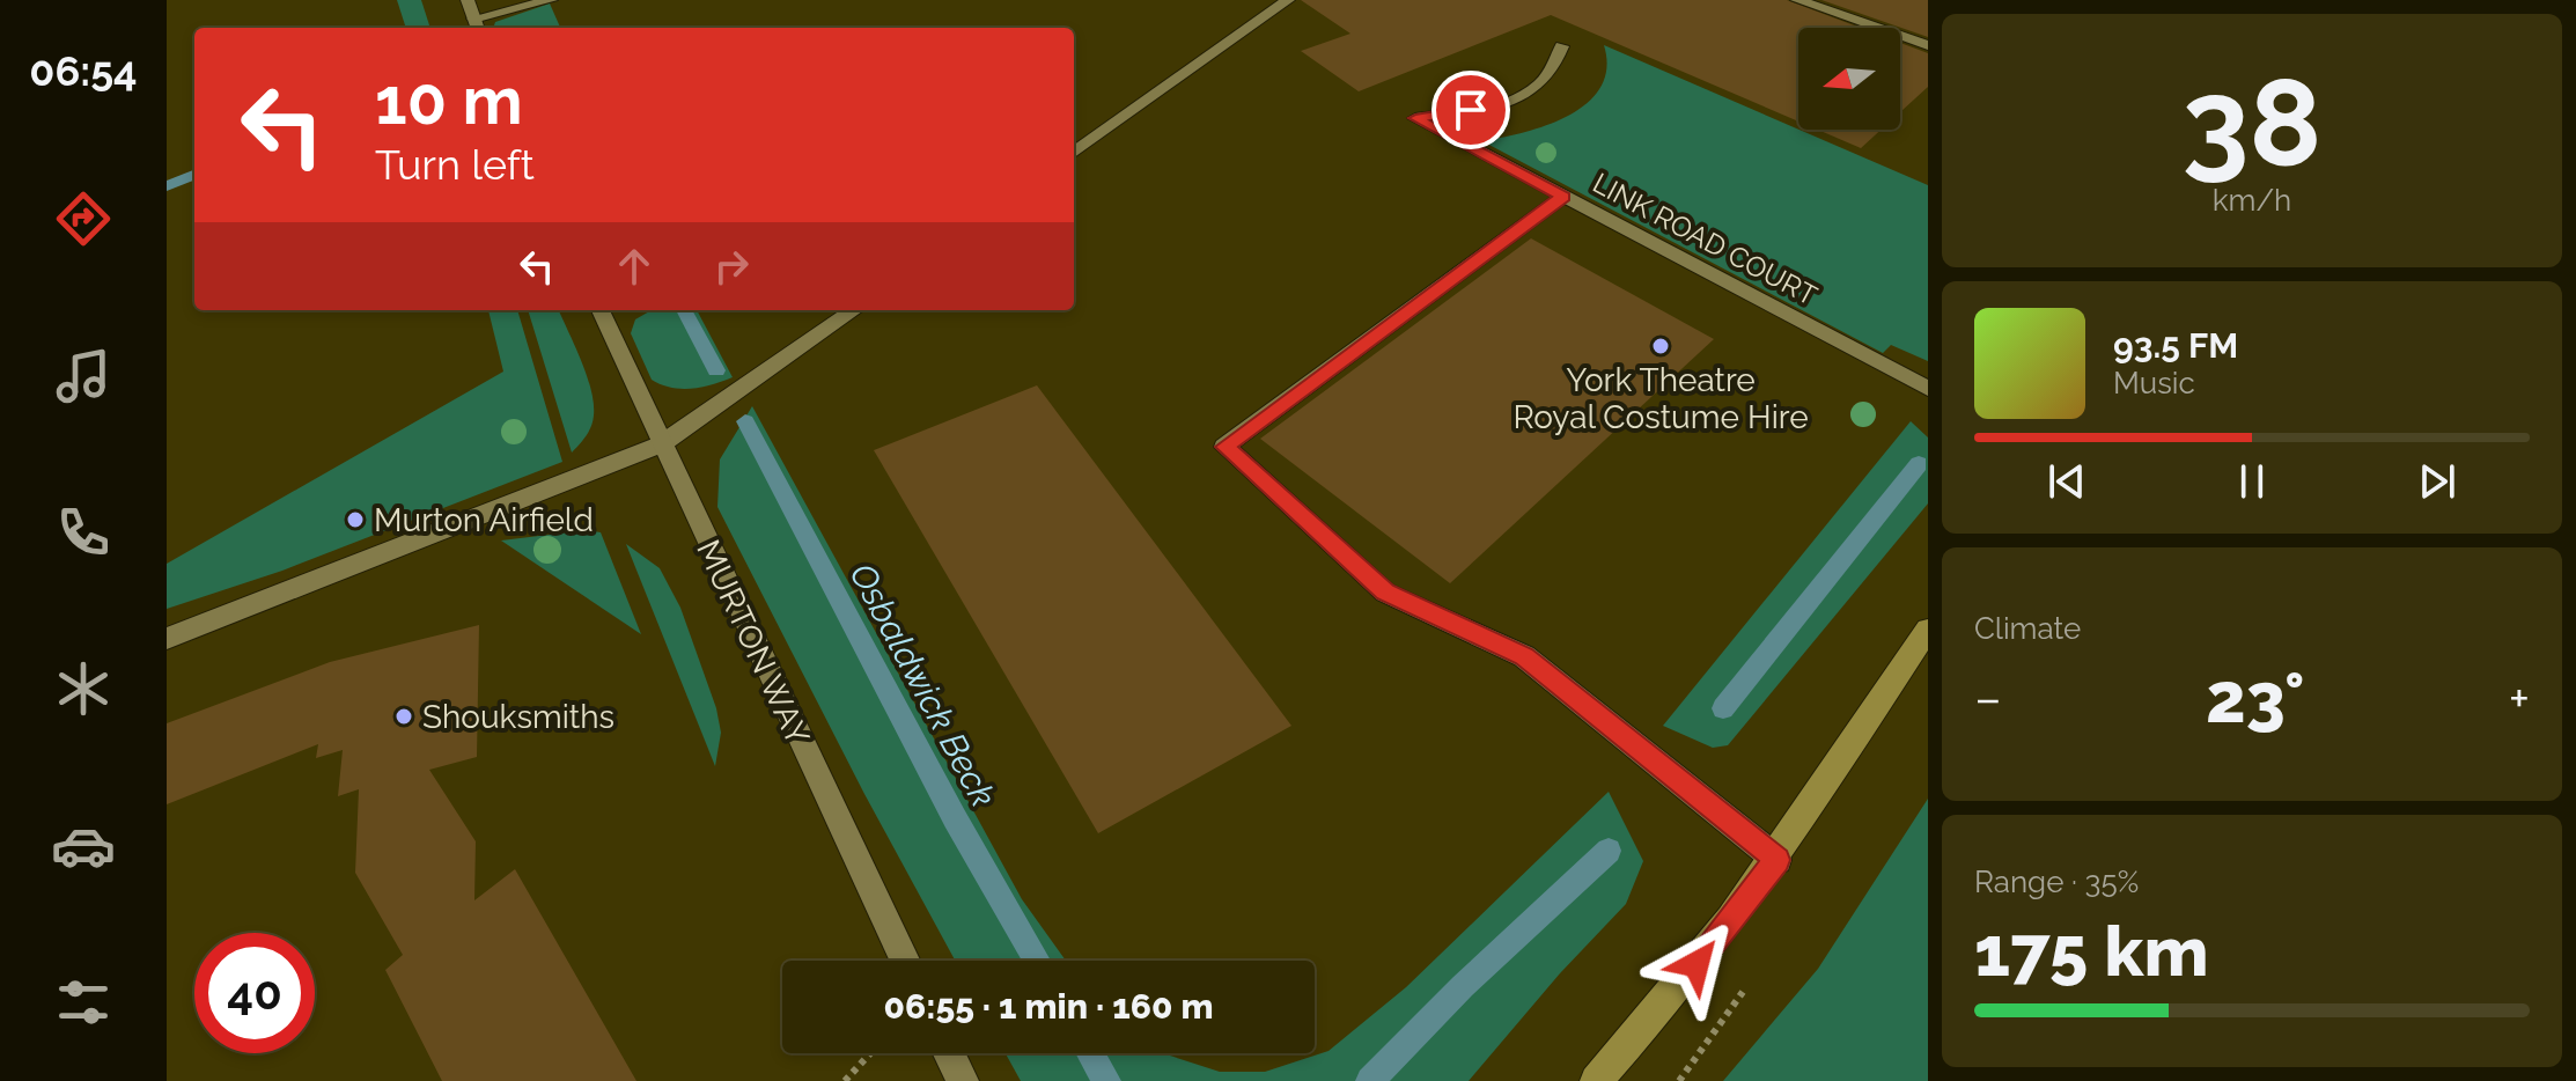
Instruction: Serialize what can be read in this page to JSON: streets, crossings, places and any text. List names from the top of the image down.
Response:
{
  "streets": {
    "street": ["LINK ROAD COURT", "MURTON WAY"]
  },
  "water": ["Osbaldwick Beck"],
  "places": ["York Theatre Royal Costume Hire", "Murton Airfield", "Shouksmiths"],
  "north": "left",
  "page": {
    "tabs": "06:54",
    "tile": [
      ["38", "km/h"],
      "Climate",
      ["Range · 35%", "175 km"]
    ],
    "turn": ["10 m", "Turn left"],
    "song": ["93.5 FM", "Music"],
    "heat": ["−", "23°", "+"],
    "limit": "40",
    "trip": "06:55 · 1 min · 160 m"
  }
}
